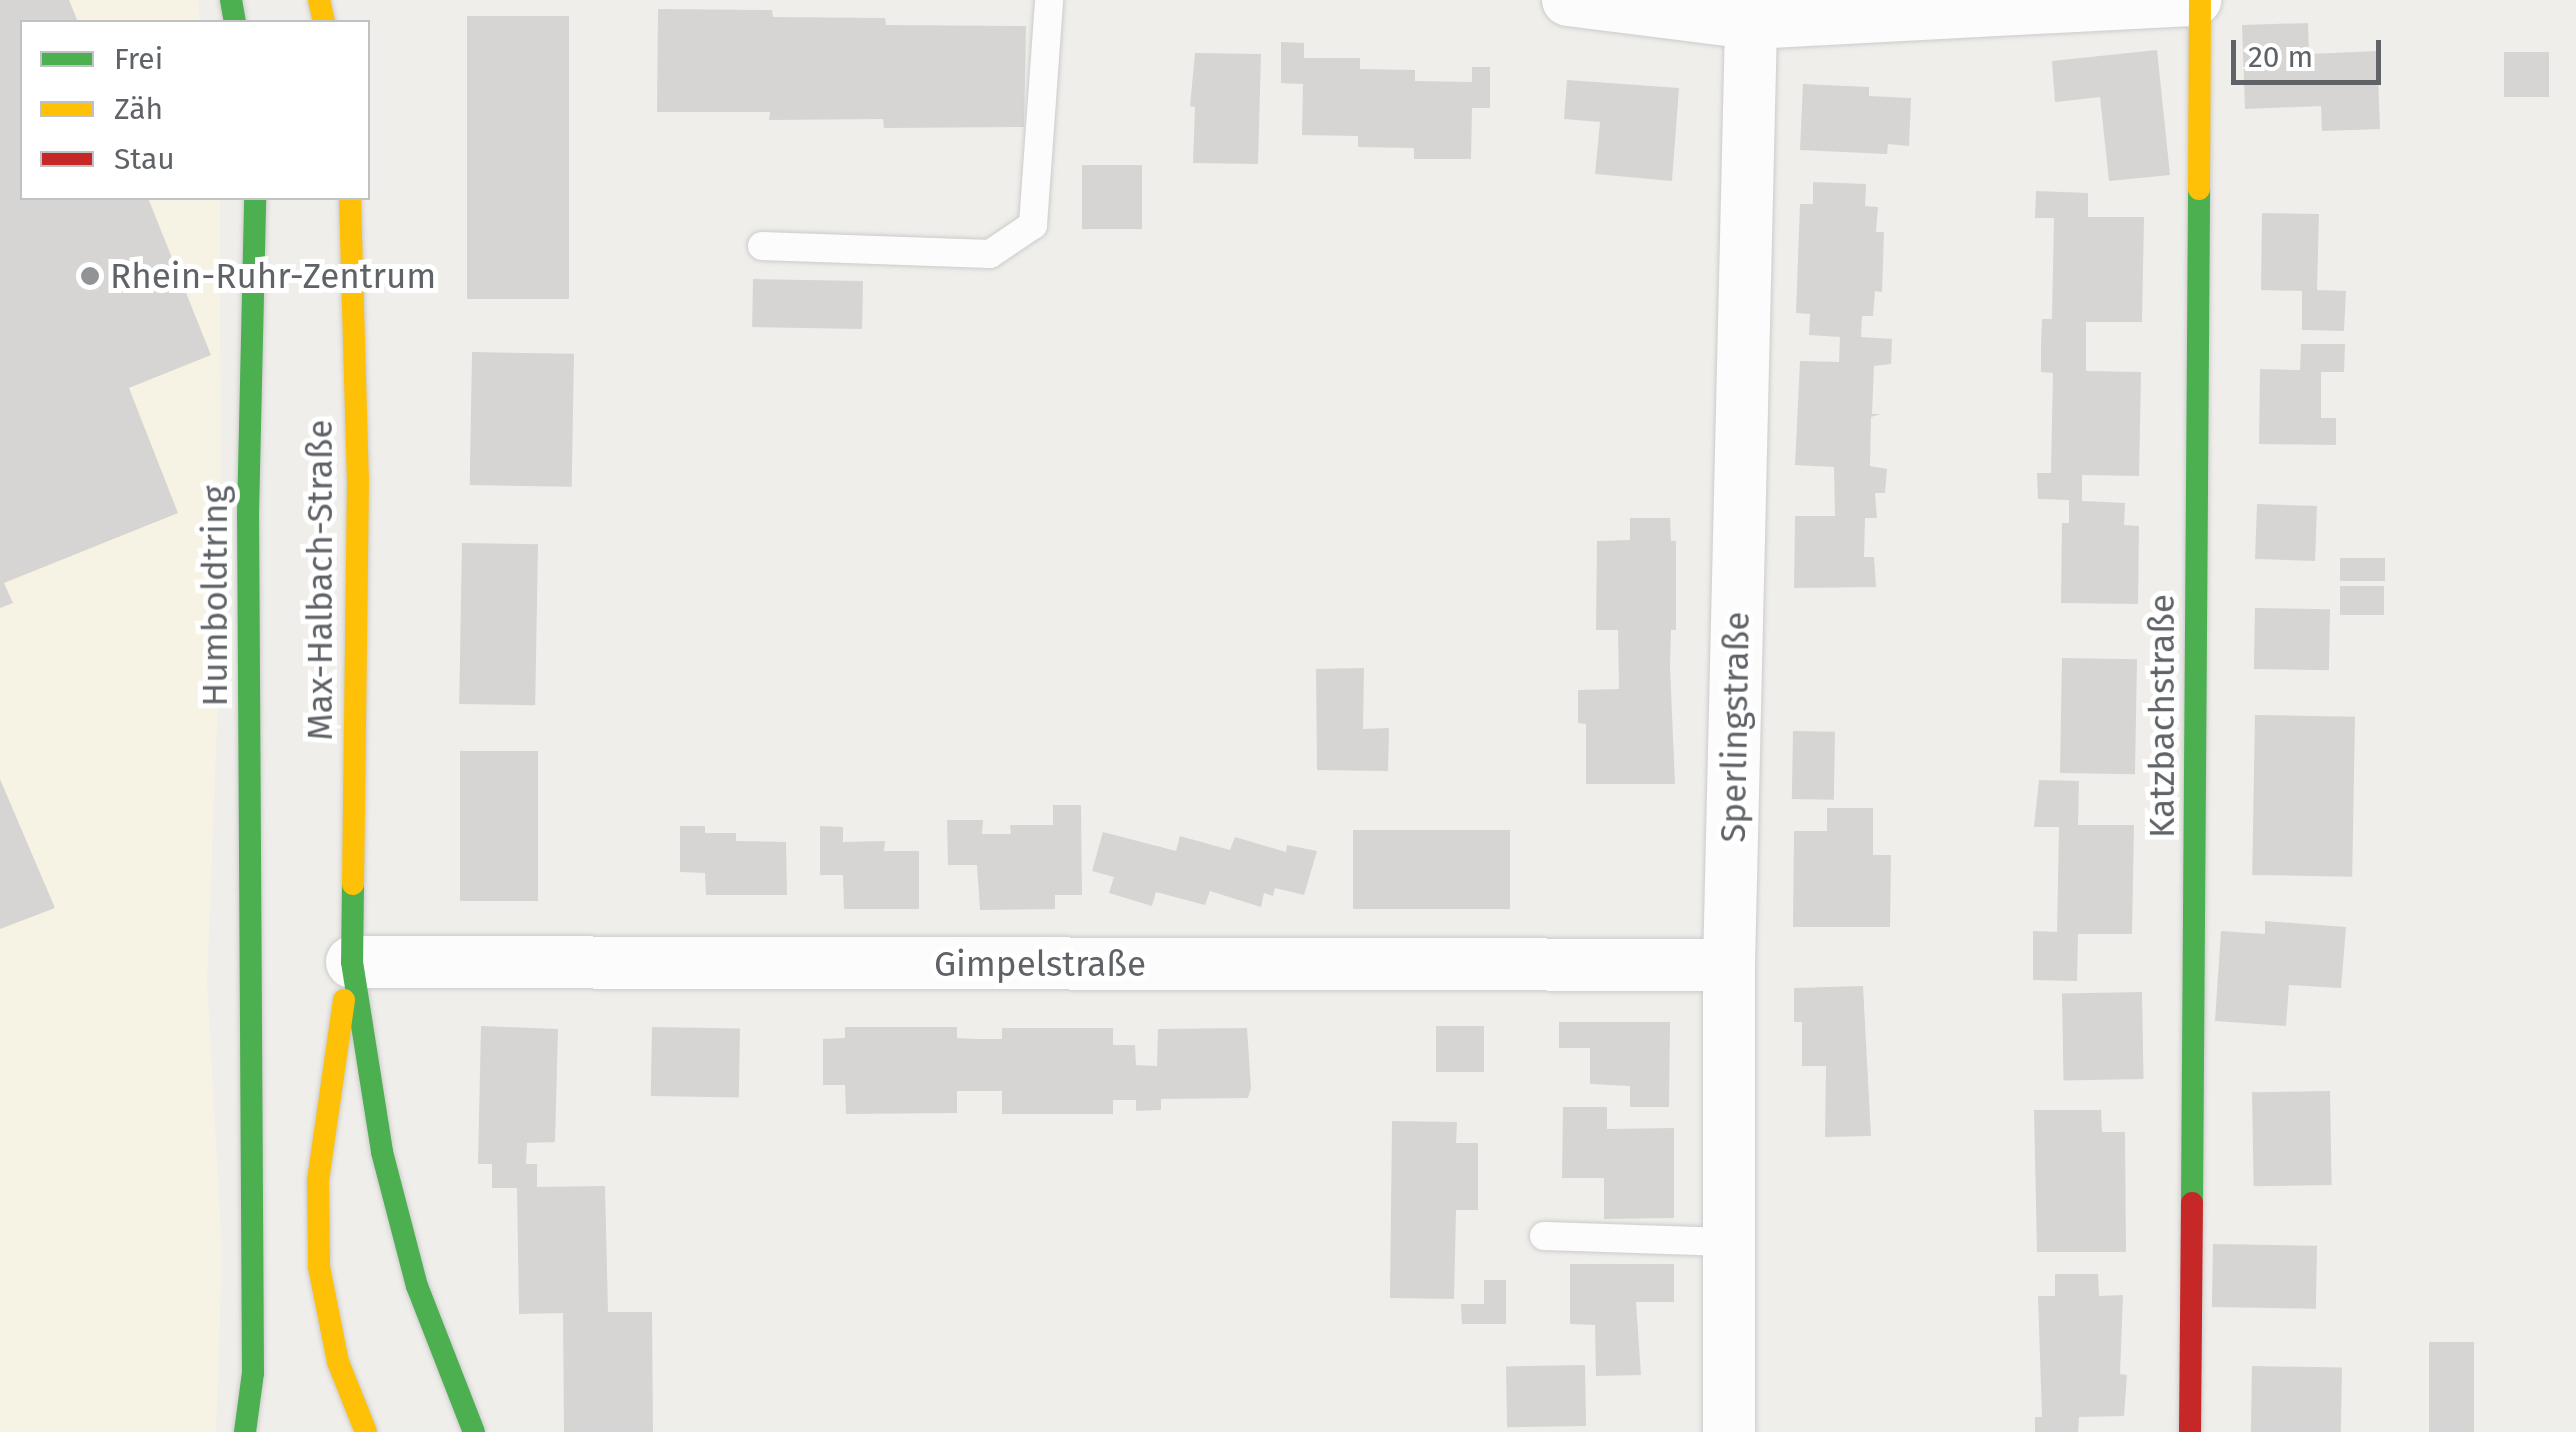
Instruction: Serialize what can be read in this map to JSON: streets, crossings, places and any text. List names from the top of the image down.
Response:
{
  "streets": {
    "street": [
      "Max-Halbach-Straße",
      "Humboldtring",
      "Katzbachstraße",
      "Sperlingstraße",
      "Gimpelstraße"
    ]
  },
  "crossings": [
    ["Max-Halbach-Straße", "Gimpelstraße"],
    ["Sperlingstraße", "Gimpelstraße"]
  ],
  "places": ["Rhein-Ruhr-Zentrum"],
  "legend": ["Frei", "Zäh", "Stau"],
  "scale_bar": "20 m"
}
